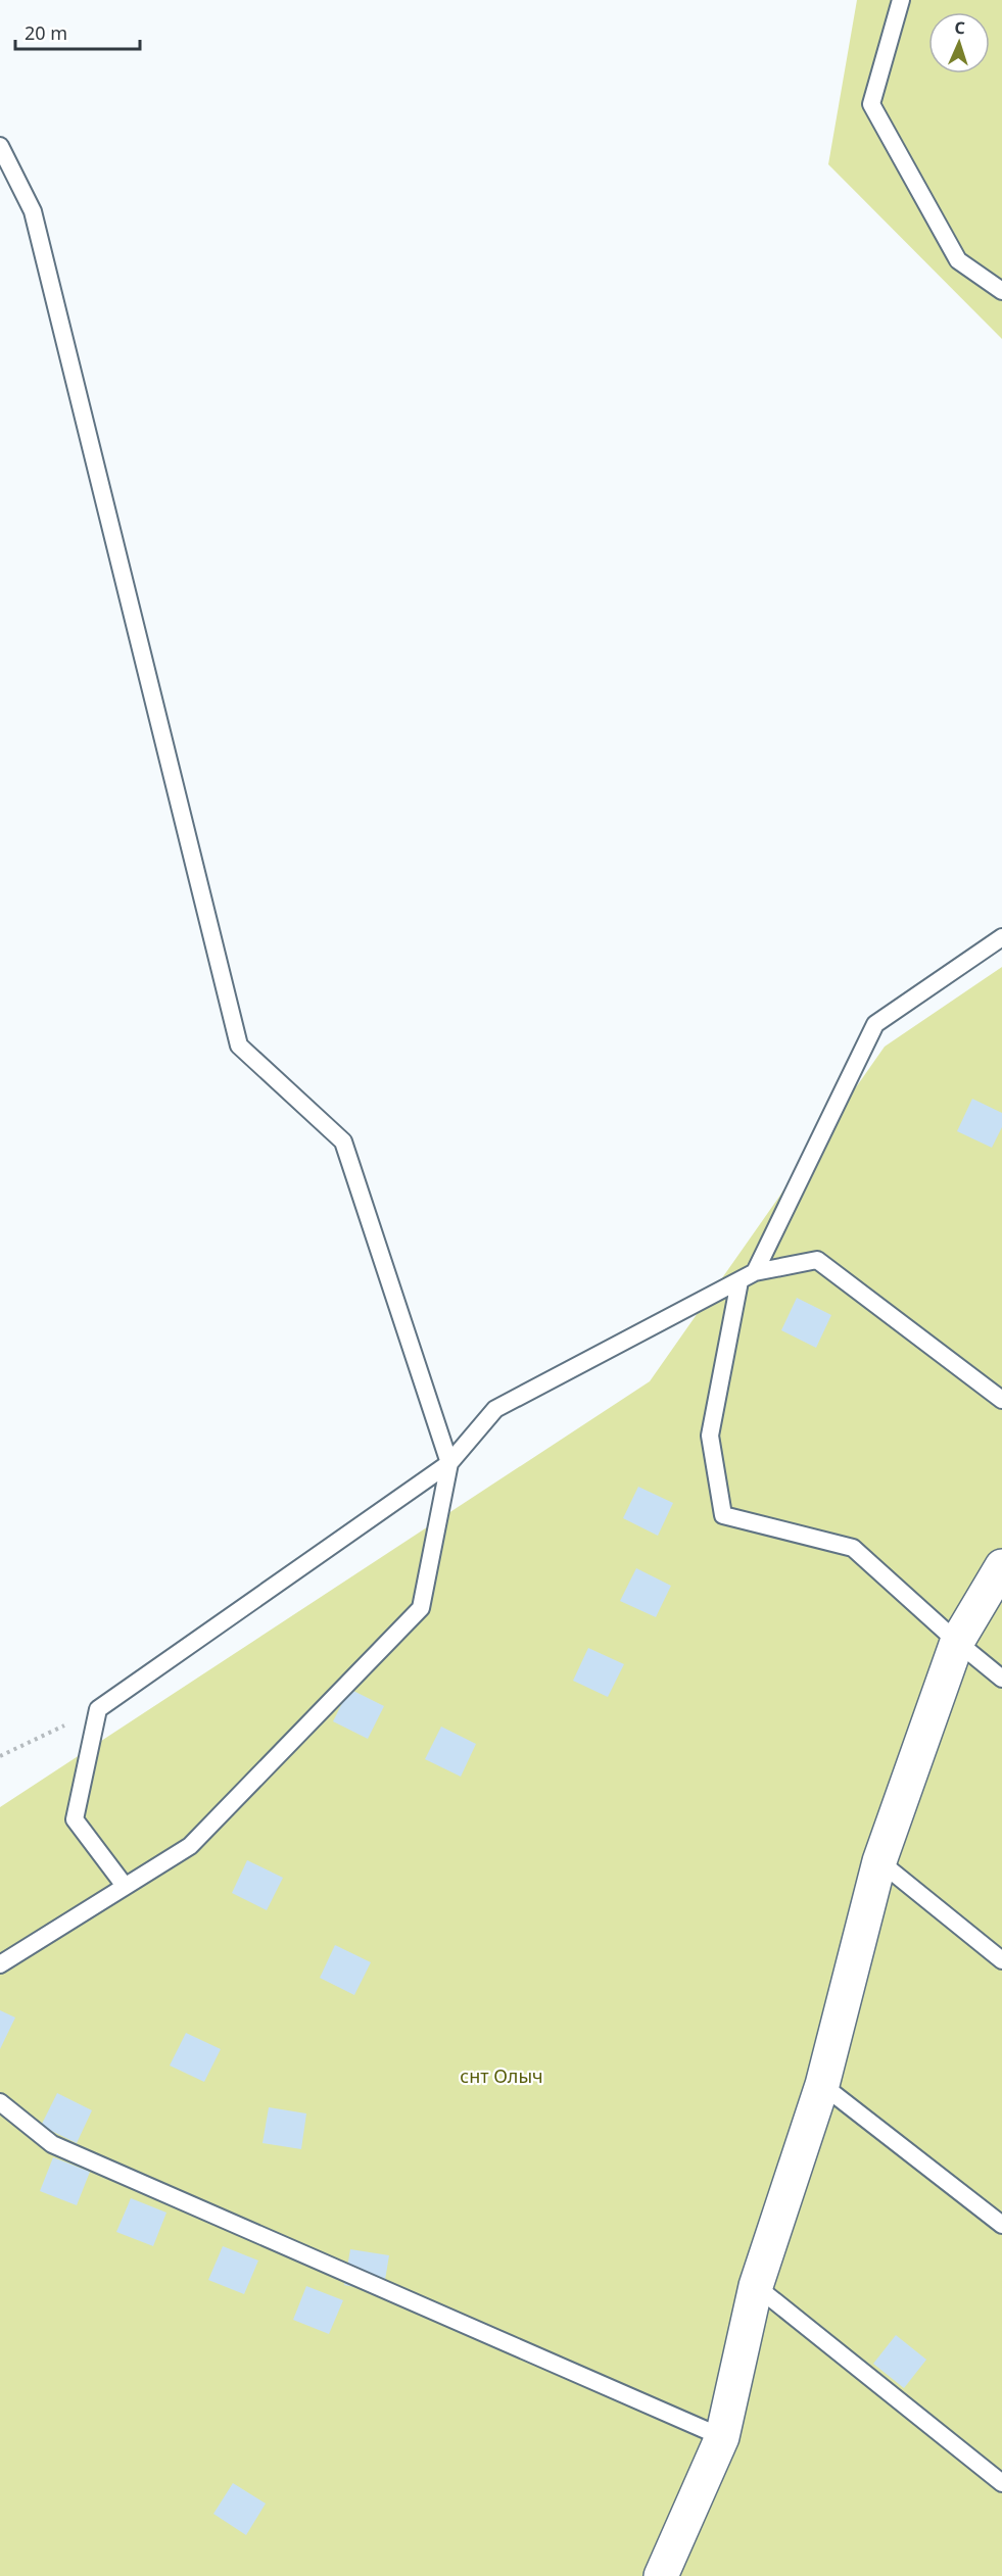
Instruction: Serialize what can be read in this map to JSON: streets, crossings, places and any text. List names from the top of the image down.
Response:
{
  "parks": ["снт Олыч"],
  "scale_bar": "20 m",
  "north": "top"
}
